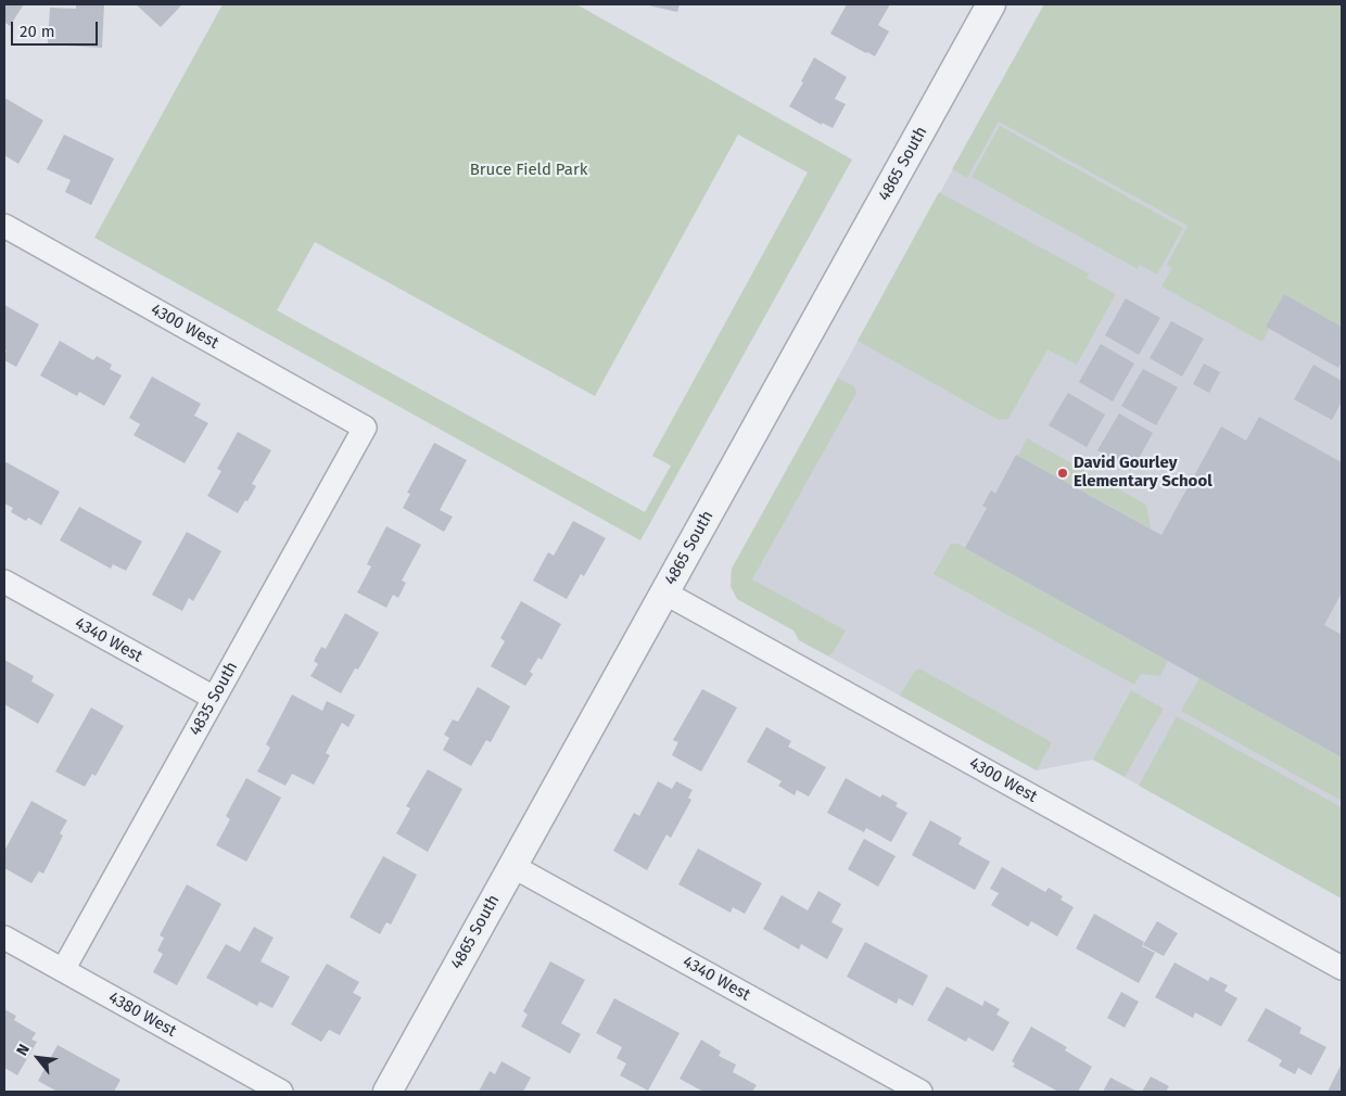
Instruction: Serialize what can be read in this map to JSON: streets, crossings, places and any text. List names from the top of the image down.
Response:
{
  "streets": {
    "street": [
      "4865 South",
      "4300 West",
      "4340 West",
      "4835 South",
      "4380 West"
    ]
  },
  "crossings": [
    ["4865 South", "4300 West"],
    ["4865 South", "4340 West"],
    ["4300 West", "4835 South"],
    ["4340 West", "4835 South"],
    ["4835 South", "4380 West"]
  ],
  "parks": ["Bruce Field Park"],
  "places": ["David Gourley Elementary School"],
  "scale_bar": "20 m",
  "north": "top left"
}
